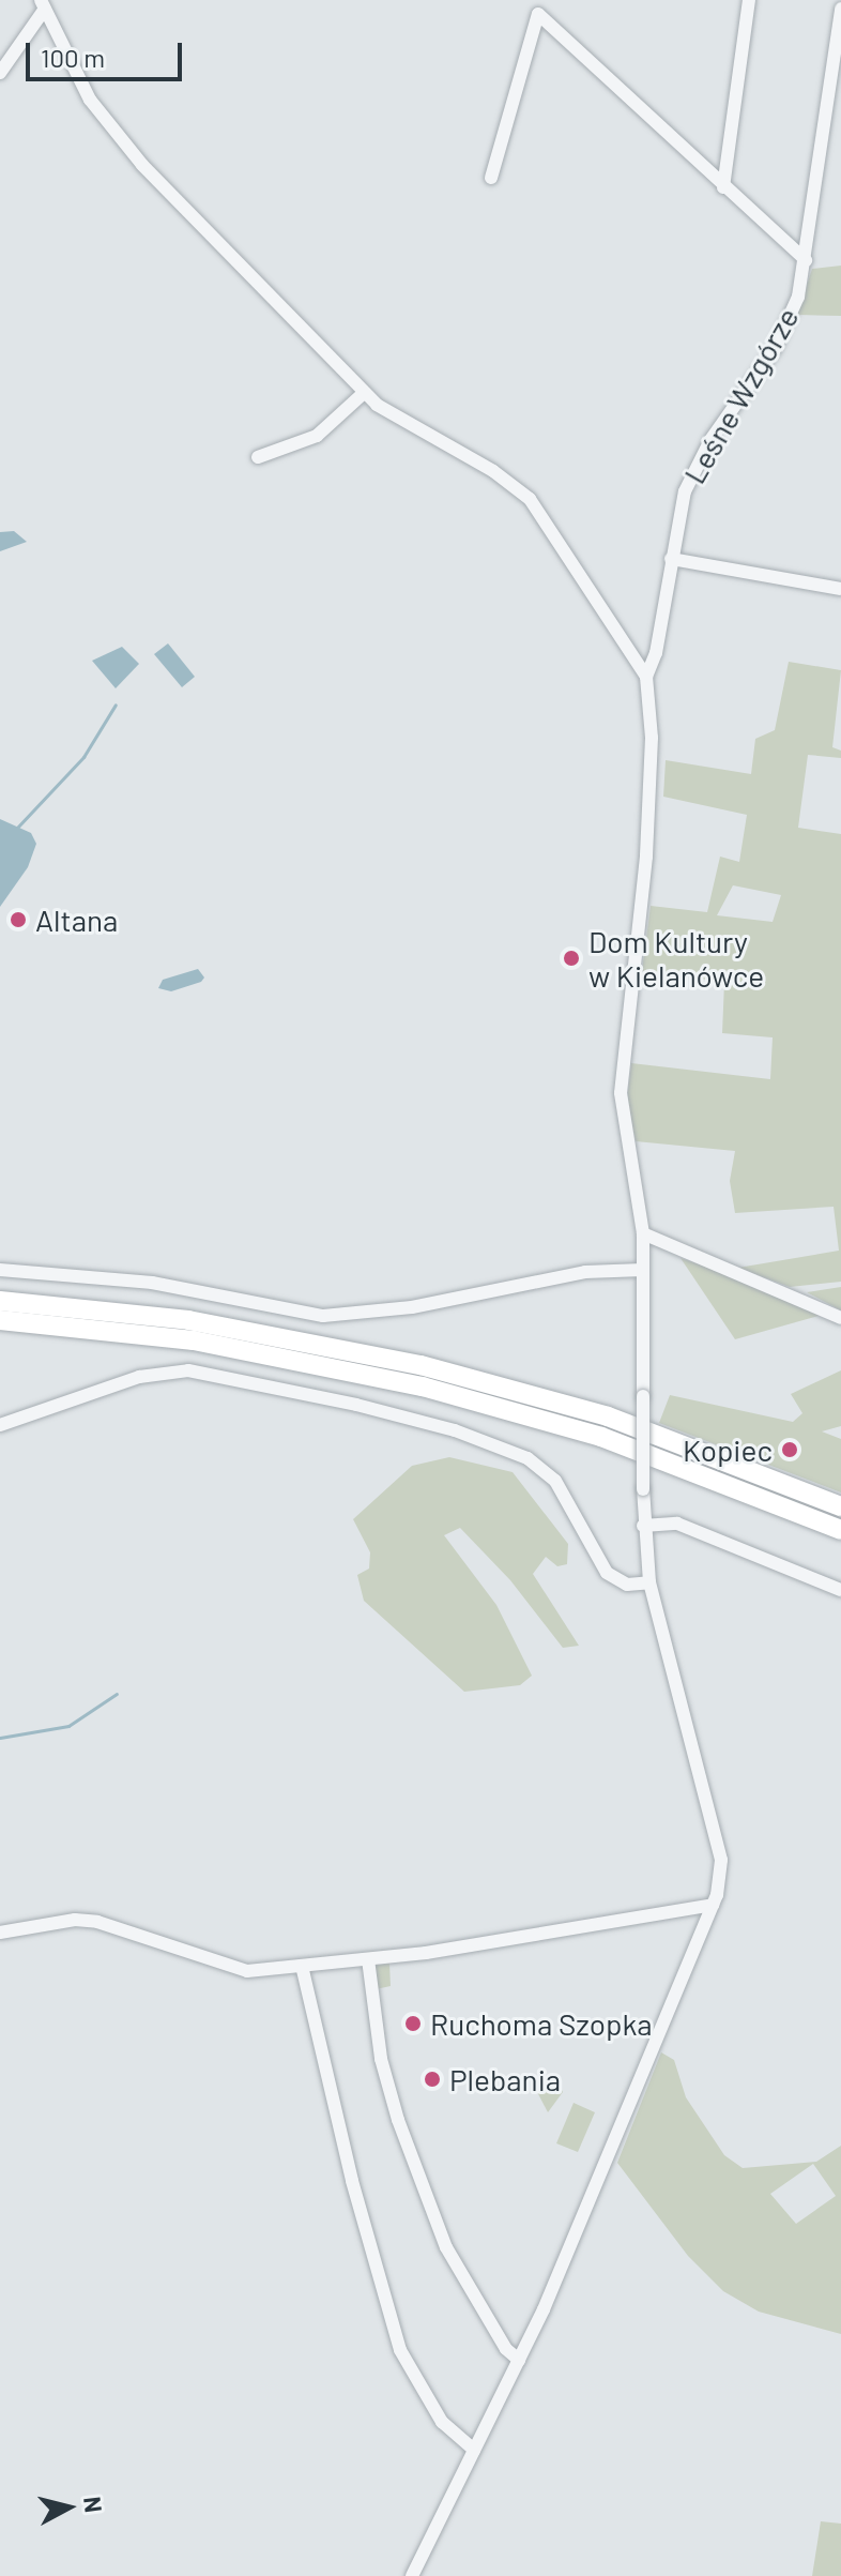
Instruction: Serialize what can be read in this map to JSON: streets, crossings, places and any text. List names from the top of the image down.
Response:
{
  "streets": {
    "street": ["Leśne Wzgórze"]
  },
  "places": [
    "Altana",
    "Dom Kultury w Kielanówce",
    "Kopiec",
    "Ruchoma Szopka",
    "Plebania"
  ],
  "scale_bar": "100 m",
  "north": "right"
}
